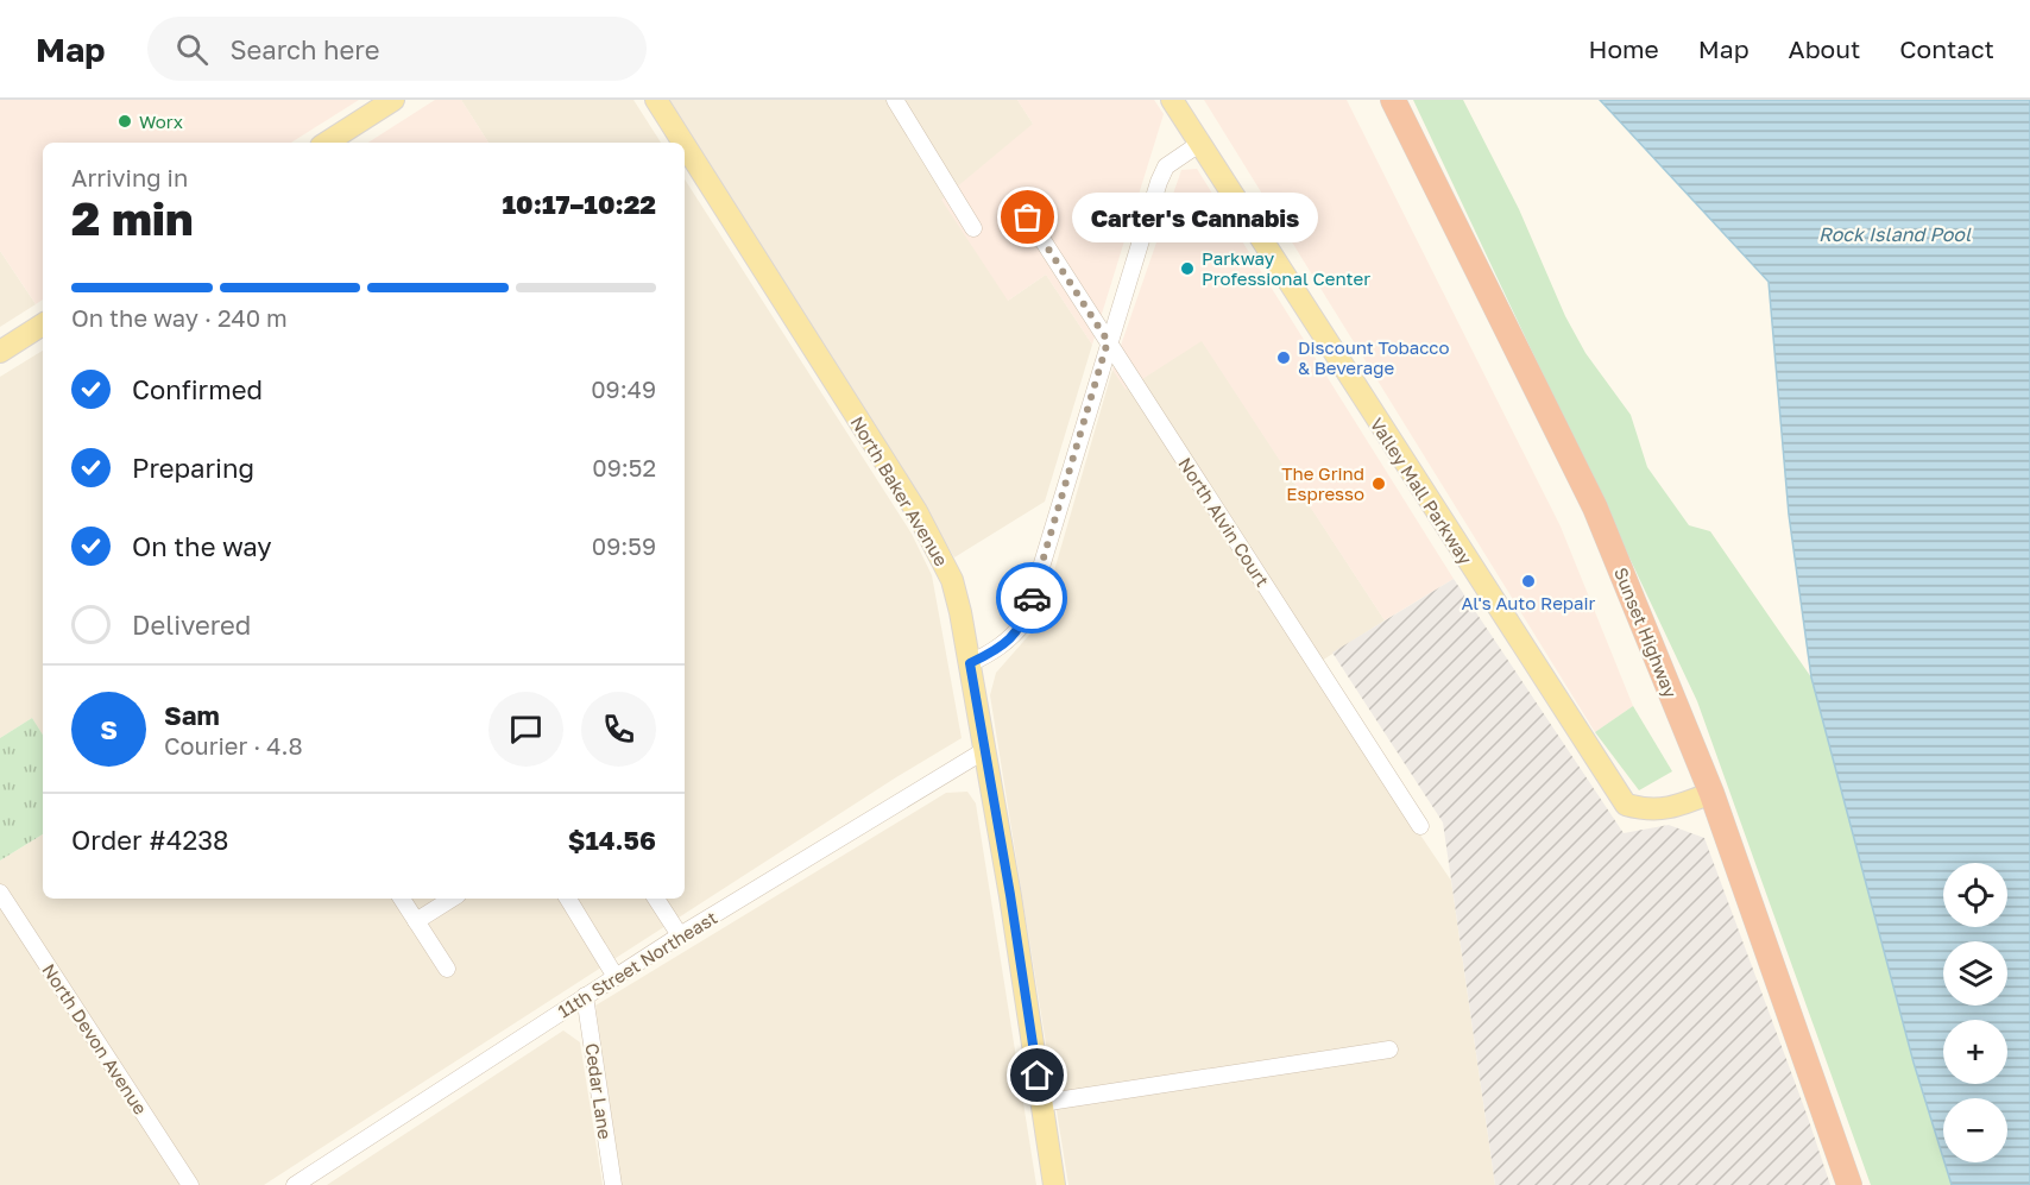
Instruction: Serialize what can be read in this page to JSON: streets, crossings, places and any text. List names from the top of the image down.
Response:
{
  "streets": {
    "highway": ["Sunset Highway"],
    "main road": ["North Baker Avenue", "Valley Mall Parkway"],
    "street": [
      "North Alvin Court",
      "11th Street Northeast",
      "North Devon Avenue",
      "Cedar Lane"
    ]
  },
  "crossings": [
    ["North Baker Avenue", "11th Street Northeast"],
    ["Valley Mall Parkway", "Sunset Highway"],
    ["11th Street Northeast", "Cedar Lane"]
  ],
  "water": ["Rock Island Pool"],
  "places": [
    "Worx",
    "Carter's Cannabis",
    "Parkway Professional Center",
    "Discount Tobacco & Beverage",
    "The Grind Espresso",
    "Al's Auto Repair"
  ],
  "page": {
    "header": "Map",
    "search": "Search here",
    "nav": [
      "Home",
      "Map",
      "About",
      "Contact"
    ],
    "heading": ["2 min", "Arriving in", "10:17–10:22"],
    "panel": [
      "Sam",
      "Courier · 4.8",
      "Order #4238",
      "$14.56"
    ],
    "bubble": "Carter's Cannabis",
    "bar": "On the way · 240 m",
    "list": [
      ["Confirmed", "09:49"],
      ["Preparing", "09:52"],
      ["On the way", "09:59"],
      "Delivered"
    ],
    "round": "S",
    "map_buttons": ["+", "−"]
  }
}
